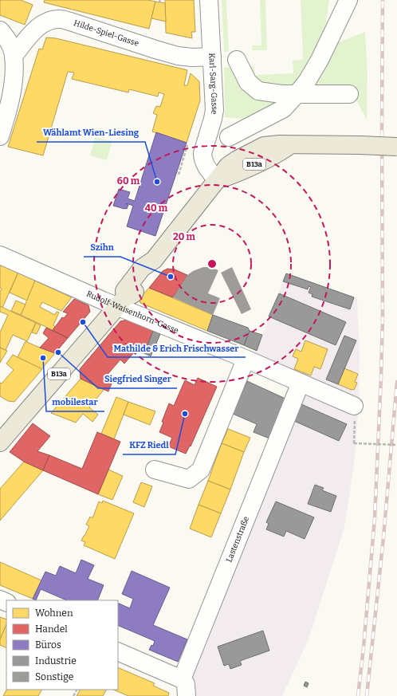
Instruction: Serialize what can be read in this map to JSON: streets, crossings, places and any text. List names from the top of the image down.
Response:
{
  "streets": {
    "main road": ["B13a"],
    "street": [
      "Hilde-Spiel-Gasse",
      "Karl-Sarg-Gasse",
      "Rudolf-Waisenhorn-Gasse",
      "Lastenstraße"
    ]
  },
  "crossings": [
    ["Hilde-Spiel-Gasse", "Karl-Sarg-Gasse"],
    ["Karl-Sarg-Gasse", "B13a"],
    ["B13a", "Rudolf-Waisenhorn-Gasse"],
    ["Rudolf-Waisenhorn-Gasse", "Lastenstraße"]
  ],
  "places": [
    "Wählamt Wien-Liesing",
    "Szihn",
    "Mathilde & Erich Frischwasser",
    "Siegfried Singer",
    "mobilestar",
    "KFZ Riedl"
  ],
  "legend": [
    "Wohnen",
    "Handel",
    "Büros",
    "Industrie",
    "Sonstige"
  ],
  "rings": ["60 m", "40 m", "20 m"]
}
